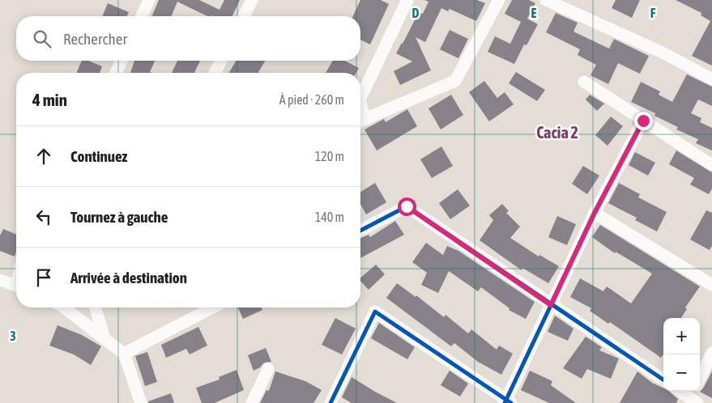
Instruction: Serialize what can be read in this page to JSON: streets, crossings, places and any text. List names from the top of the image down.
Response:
{
  "districts": ["Cacia 2"],
  "page": {
    "search": "Rechercher",
    "heading": ["4 min", "À pied · 260 m"],
    "list": [
      ["Continuez", "120 m"],
      ["Tournez à gauche", "140 m"],
      "Arrivée à destination"
    ],
    "map_buttons": ["+", "−"]
  },
  "grid": {
    "columns": ["D", "E", "F"],
    "rows": ["3"]
  }
}
